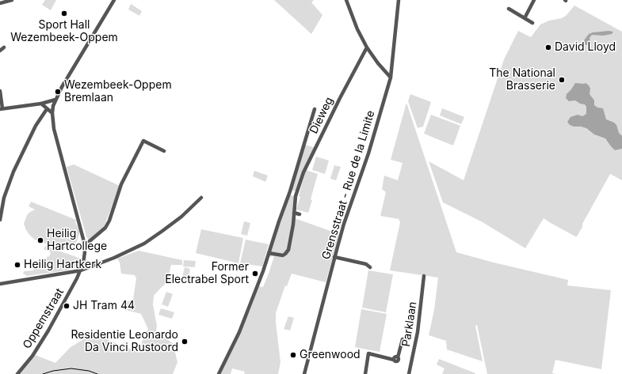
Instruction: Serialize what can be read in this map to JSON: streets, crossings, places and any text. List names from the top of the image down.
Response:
{
  "streets": {
    "street": [
      "Dieweg",
      "Grensstraat - Rue de la Limite",
      "Oppemstraat",
      "Parklaan"
    ]
  },
  "places": [
    "Sport Hall Wezembeek-Oppem",
    "David Lloyd",
    "The National Brasserie",
    "Wezembeek-Oppem Bremlaan",
    "Heilig Hartcollege",
    "Heilig Hartkerk",
    "Former Electrabel Sport",
    "JH Tram 44",
    "Residentie Leonardo Da Vinci Rustoord",
    "Greenwood"
  ]
}
